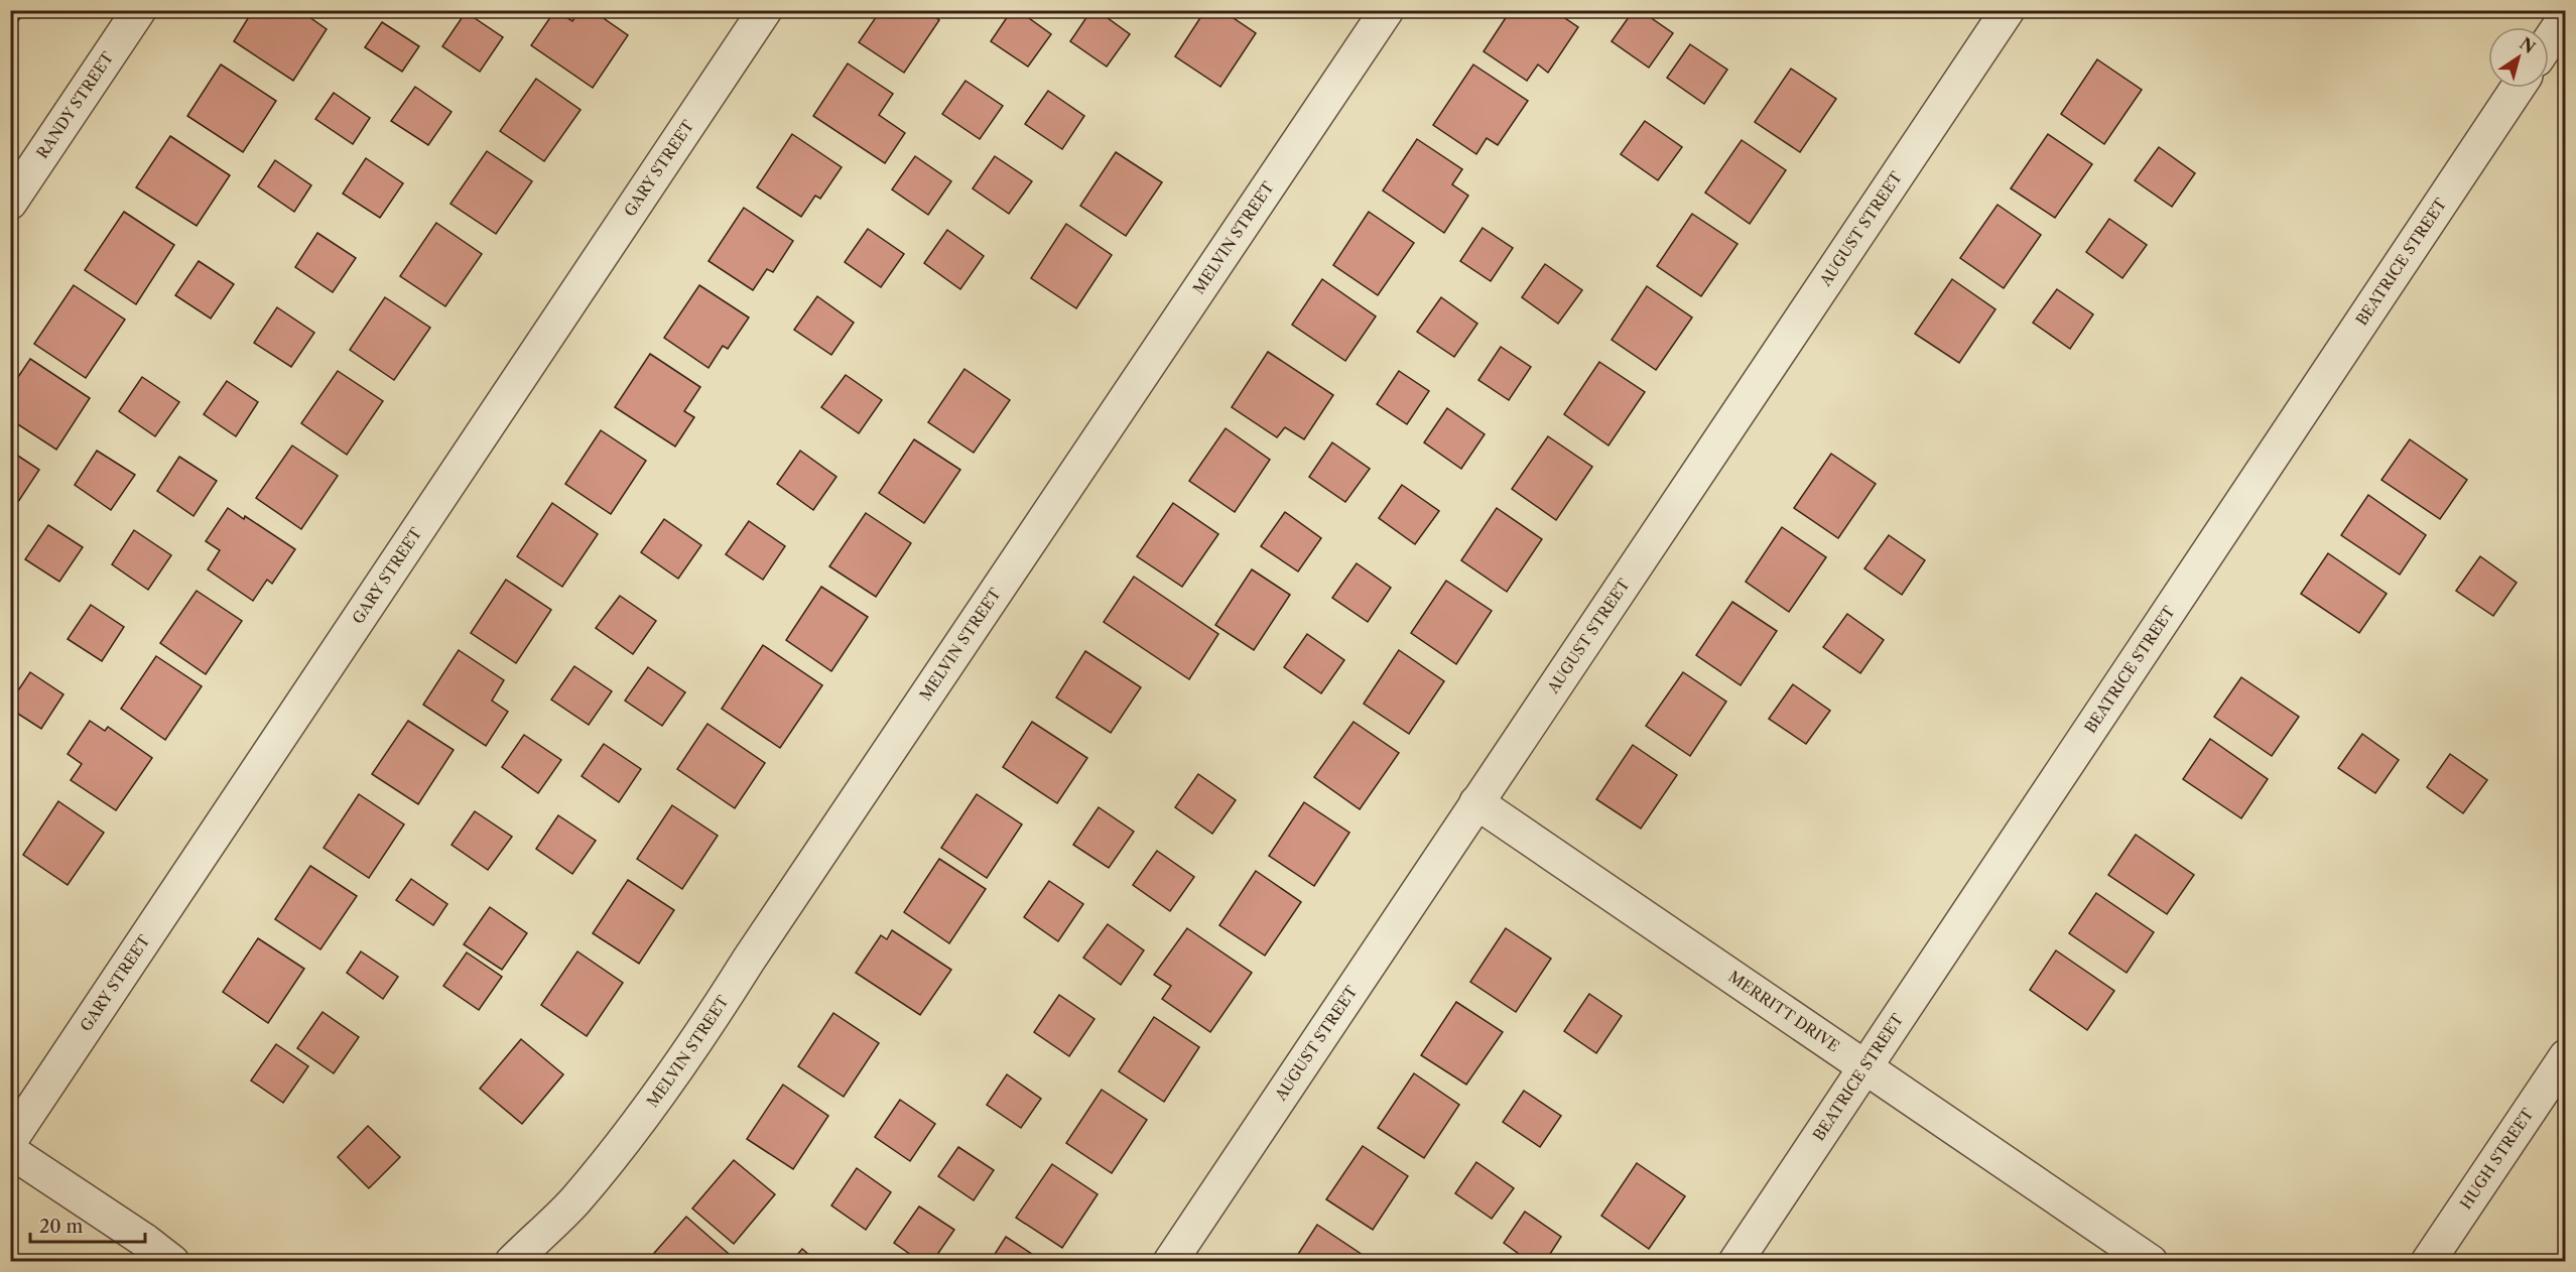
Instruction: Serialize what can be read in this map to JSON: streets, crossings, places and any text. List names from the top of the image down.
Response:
{
  "streets": {
    "street": [
      "RANDY STREET",
      "GARY STREET",
      "AUGUST STREET",
      "MELVIN STREET",
      "BEATRICE STREET",
      "MERRITT DRIVE",
      "HUGH STREET"
    ]
  },
  "crossings": [
    ["AUGUST STREET", "MERRITT DRIVE"],
    ["BEATRICE STREET", "MERRITT DRIVE"]
  ],
  "scale_bar": "20 m",
  "north": "top right"
}
